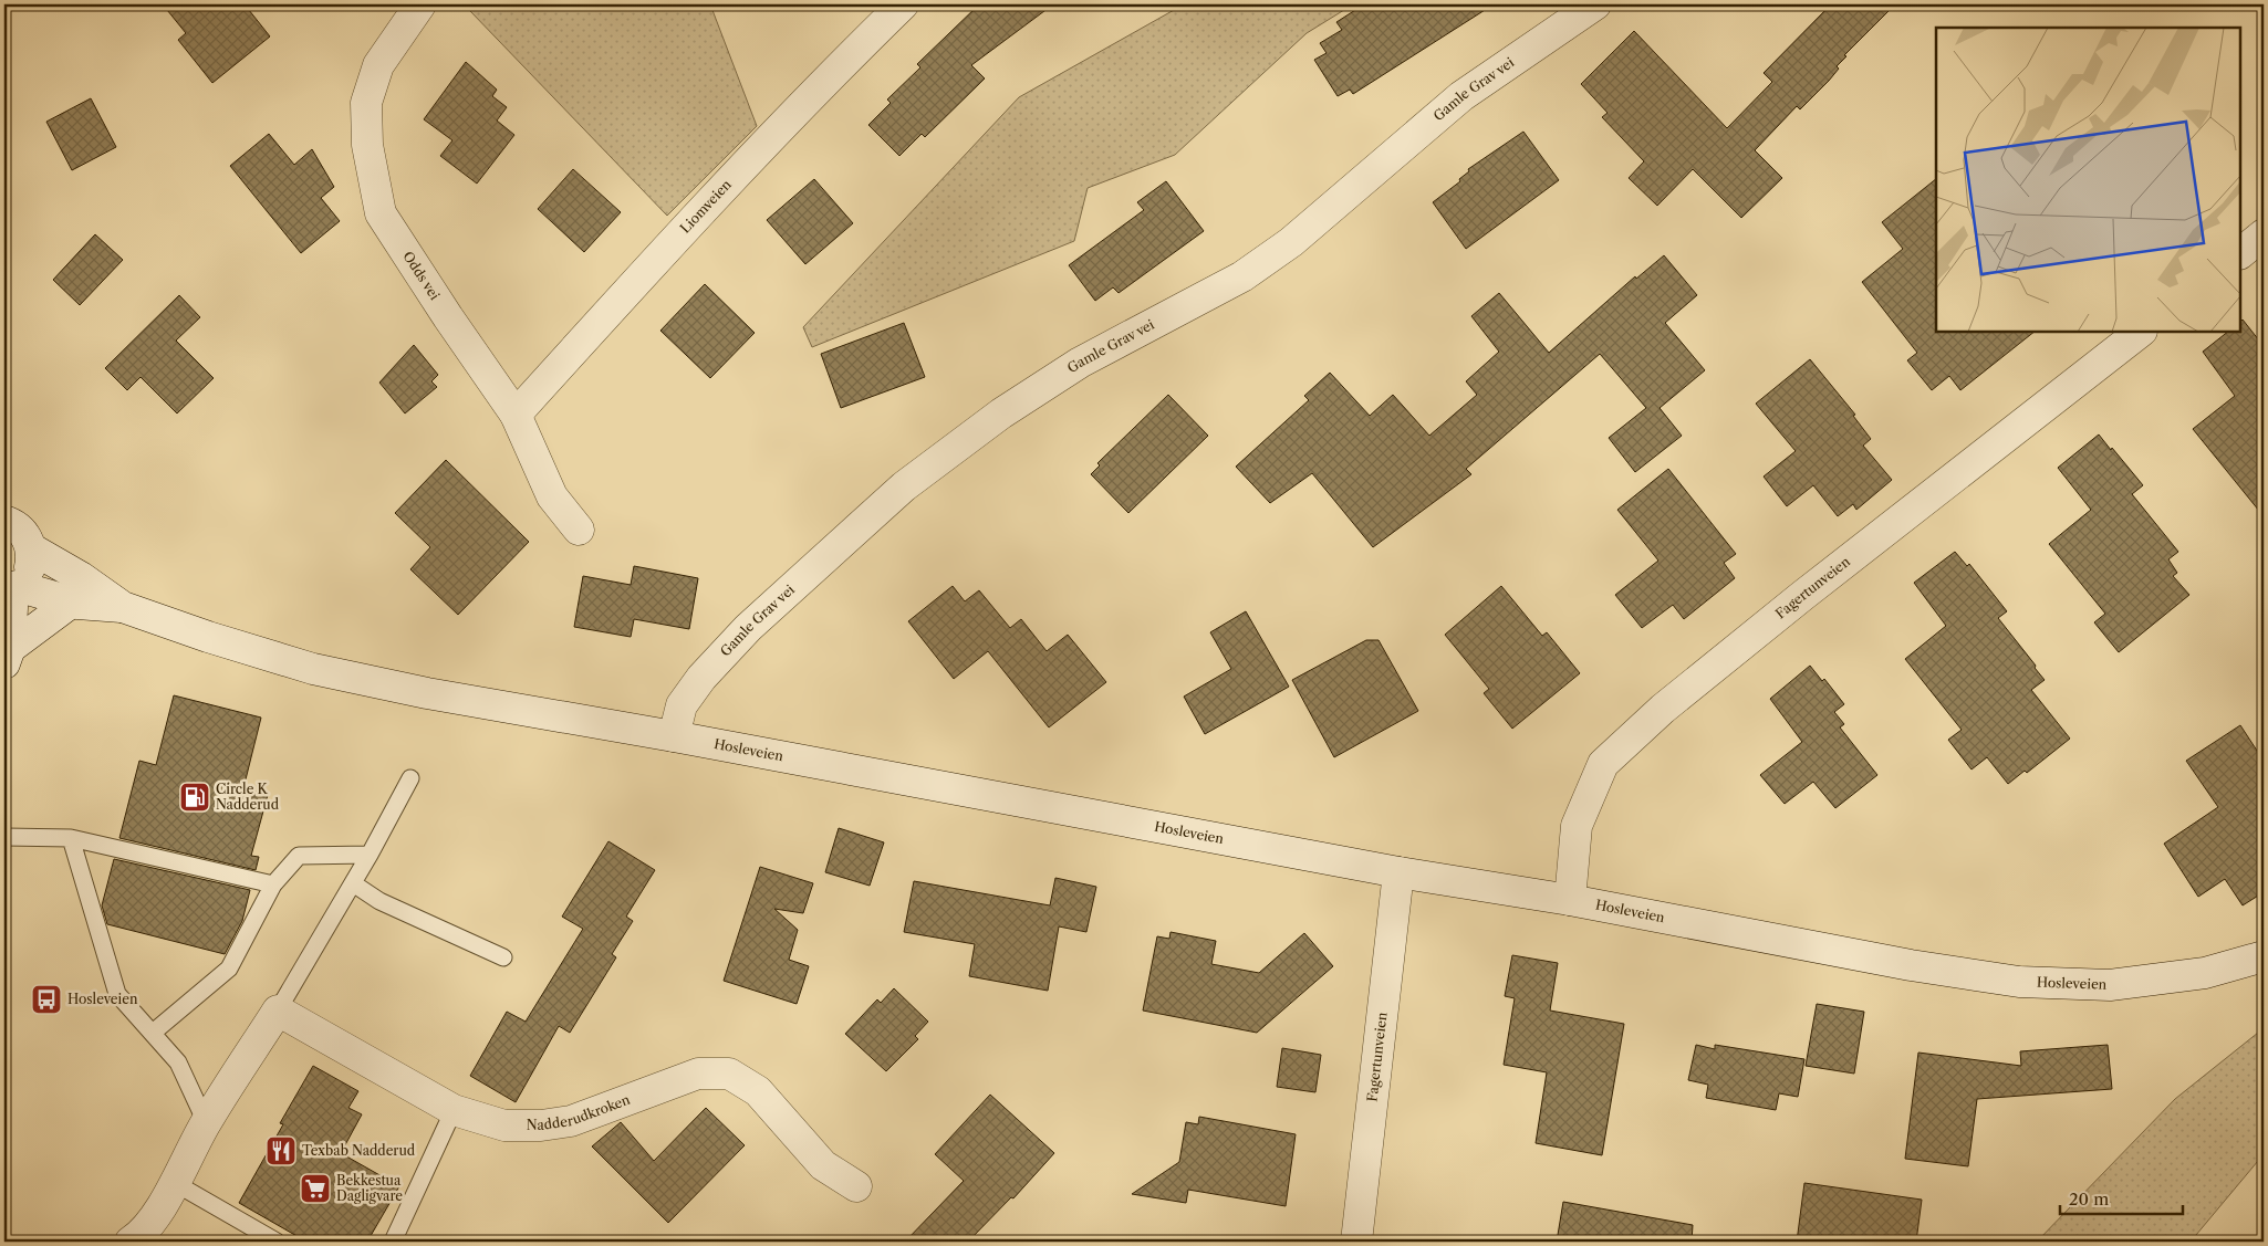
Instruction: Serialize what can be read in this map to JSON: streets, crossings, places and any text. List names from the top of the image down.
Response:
{
  "streets": {
    "street": [
      "Gamle Grav vei",
      "Liomveien",
      "Odds vei",
      "Fagertunveien",
      "Hosleveien",
      "Nadderudkroken"
    ]
  },
  "crossings": [
    ["Gamle Grav vei", "Hosleveien"],
    ["Liomveien", "Odds vei"],
    ["Fagertunveien", "Hosleveien"]
  ],
  "places": {
    "fuel station": ["Circle K Nadderud"],
    "bus stop": ["Hosleveien"],
    "restaurant": ["Texbab Nadderud"],
    "supermarket": ["Bekkestua Dagligvare"]
  },
  "scale_bar": "20 m"
}
